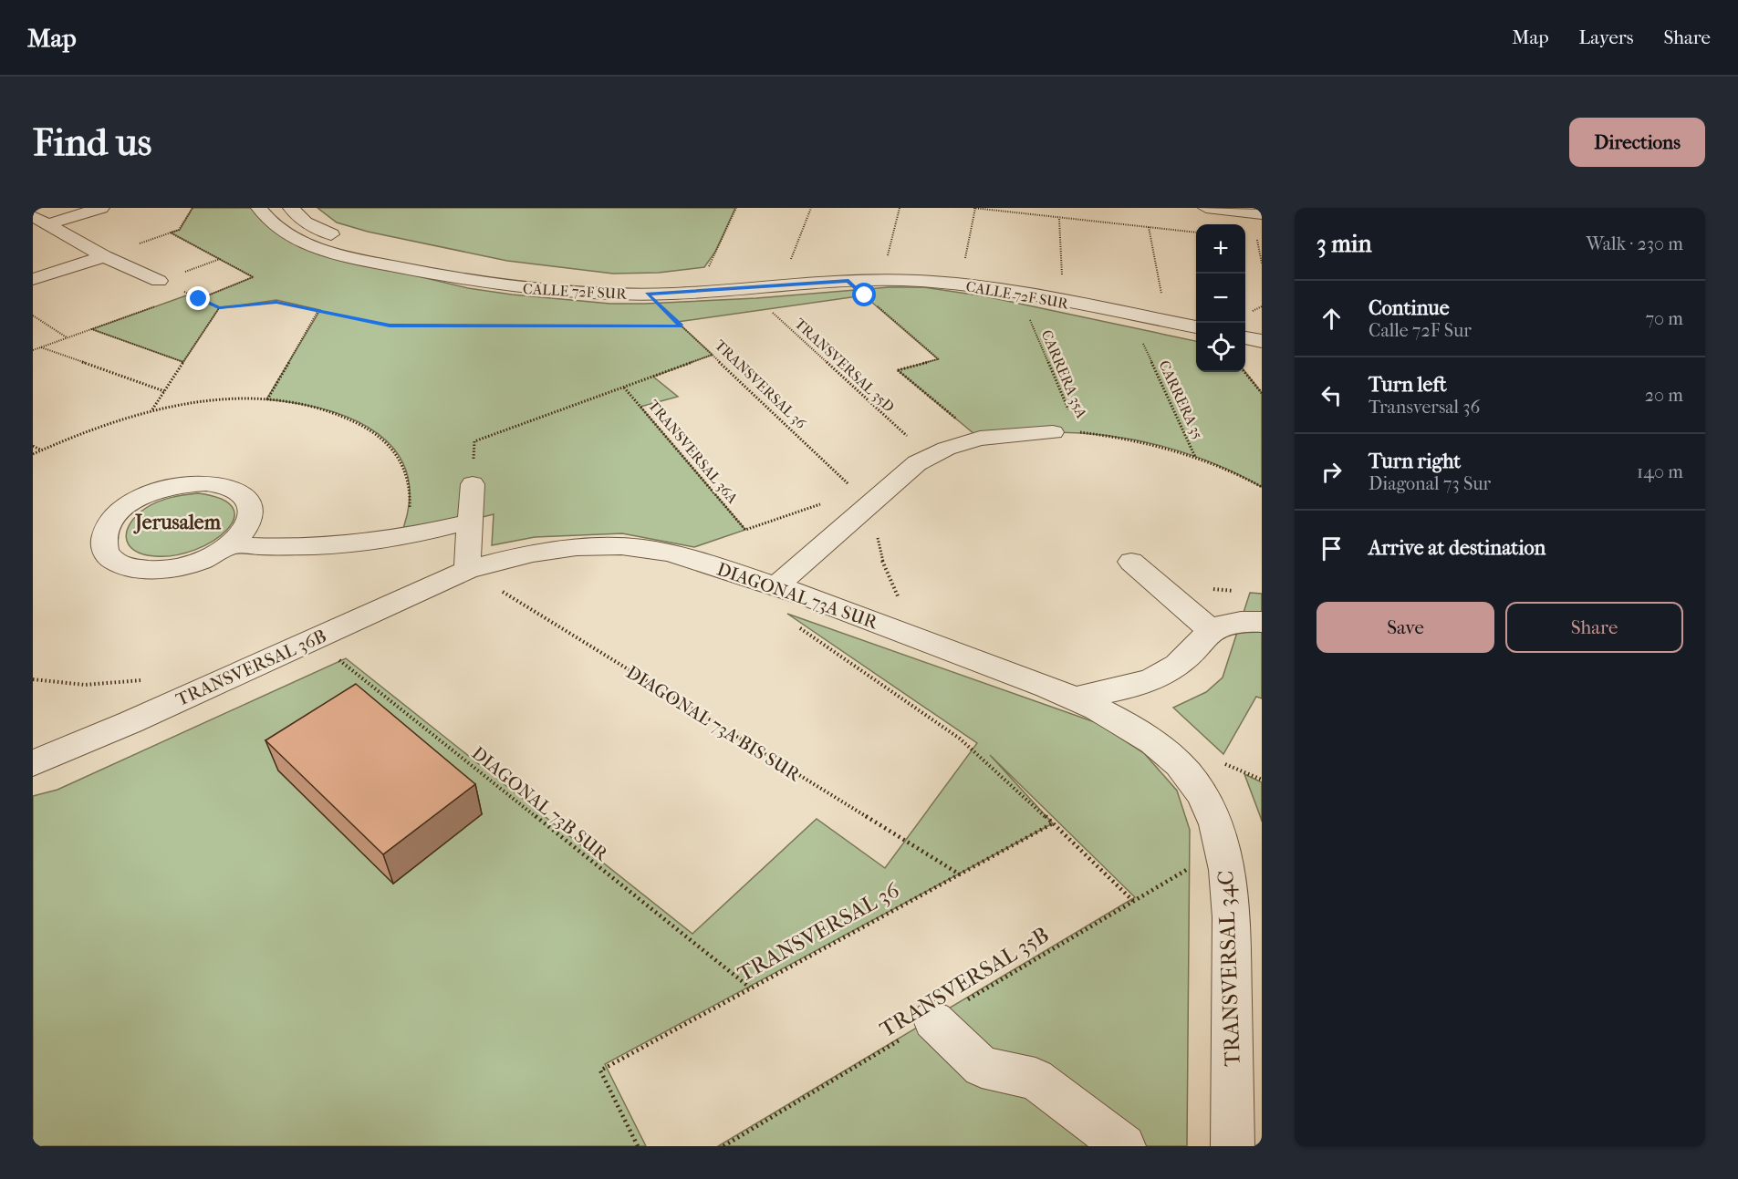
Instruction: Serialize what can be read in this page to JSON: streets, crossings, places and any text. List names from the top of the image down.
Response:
{
  "streets": {
    "street": [
      "CALLE 72F SUR",
      "DIAGONAL 73A SUR",
      "TRANSVERSAL 36B",
      "TRANSVERSAL 34C"
    ],
    "path": [
      "TRANSVERSAL 35D",
      "CARRERA 35A",
      "TRANSVERSAL 36",
      "CARRERA 35",
      "TRANSVERSAL 36A",
      "DIAGONAL 73A BIS SUR",
      "DIAGONAL 73B SUR",
      "TRANSVERSAL 35B"
    ]
  },
  "crossings": [
    ["CALLE 72F SUR", "TRANSVERSAL 35D"],
    ["CALLE 72F SUR", "CARRERA 35A"],
    ["CALLE 72F SUR", "TRANSVERSAL 36"],
    ["CALLE 72F SUR", "CARRERA 35"],
    ["TRANSVERSAL 36", "DIAGONAL 73A BIS SUR"],
    ["TRANSVERSAL 36", "DIAGONAL 73B SUR"],
    ["DIAGONAL 73A SUR", "TRANSVERSAL 36B"],
    ["DIAGONAL 73A SUR", "DIAGONAL 73A BIS SUR"],
    ["DIAGONAL 73A SUR", "TRANSVERSAL 34C"],
    ["TRANSVERSAL 36B", "DIAGONAL 73A BIS SUR"],
    ["TRANSVERSAL 36B", "DIAGONAL 73B SUR"],
    ["TRANSVERSAL 34C", "TRANSVERSAL 35B"]
  ],
  "districts": ["Jerusalem"],
  "page": {
    "header": "Map",
    "nav": ["Map", "Layers", "Share"],
    "buttons": [
      "Directions",
      ["Save", "Share"]
    ],
    "title": "Find us",
    "heading": ["3 min", "Walk · 230 m"],
    "map_buttons": ["+", "−"],
    "list": [
      ["Continue", "Calle 72F Sur", "70 m"],
      ["Turn left", "Transversal 36", "20 m"],
      ["Turn right", "Diagonal 73 Sur", "140 m"],
      "Arrive at destination"
    ]
  }
}
